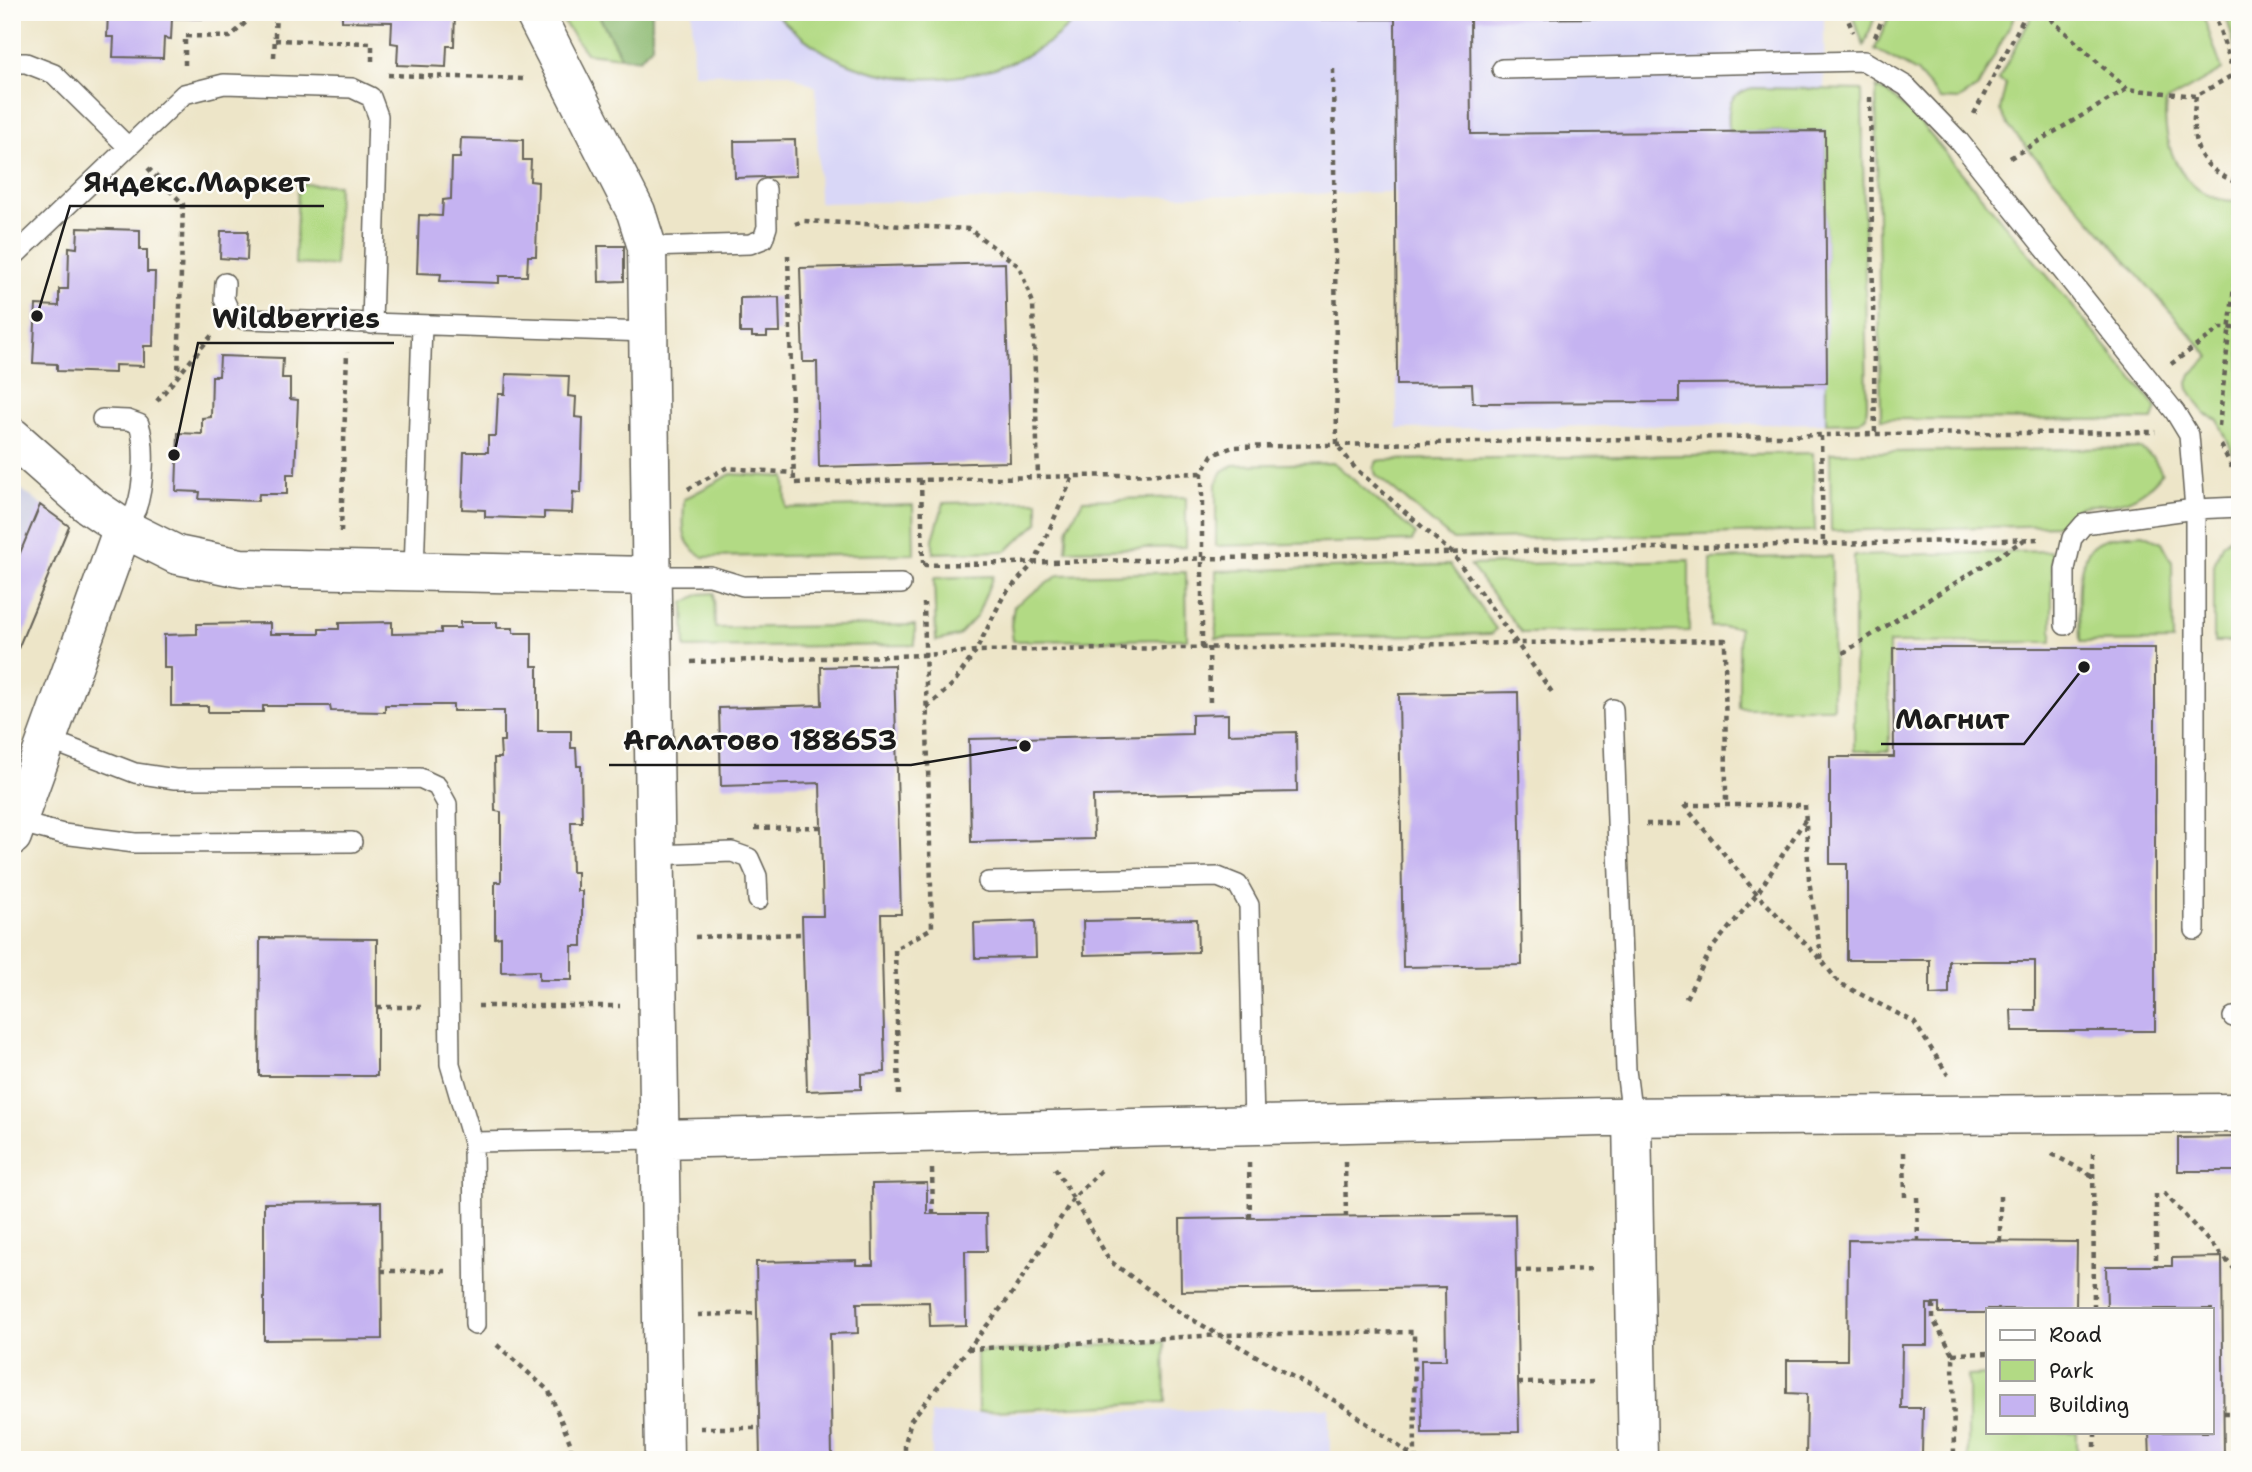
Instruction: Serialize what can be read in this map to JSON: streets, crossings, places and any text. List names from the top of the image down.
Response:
{
  "places": [
    "Яндекс.Маркет",
    "Wildberries",
    "Магнит",
    "Агалатово 188653"
  ],
  "legend": ["Road", "Park", "Building"]
}
